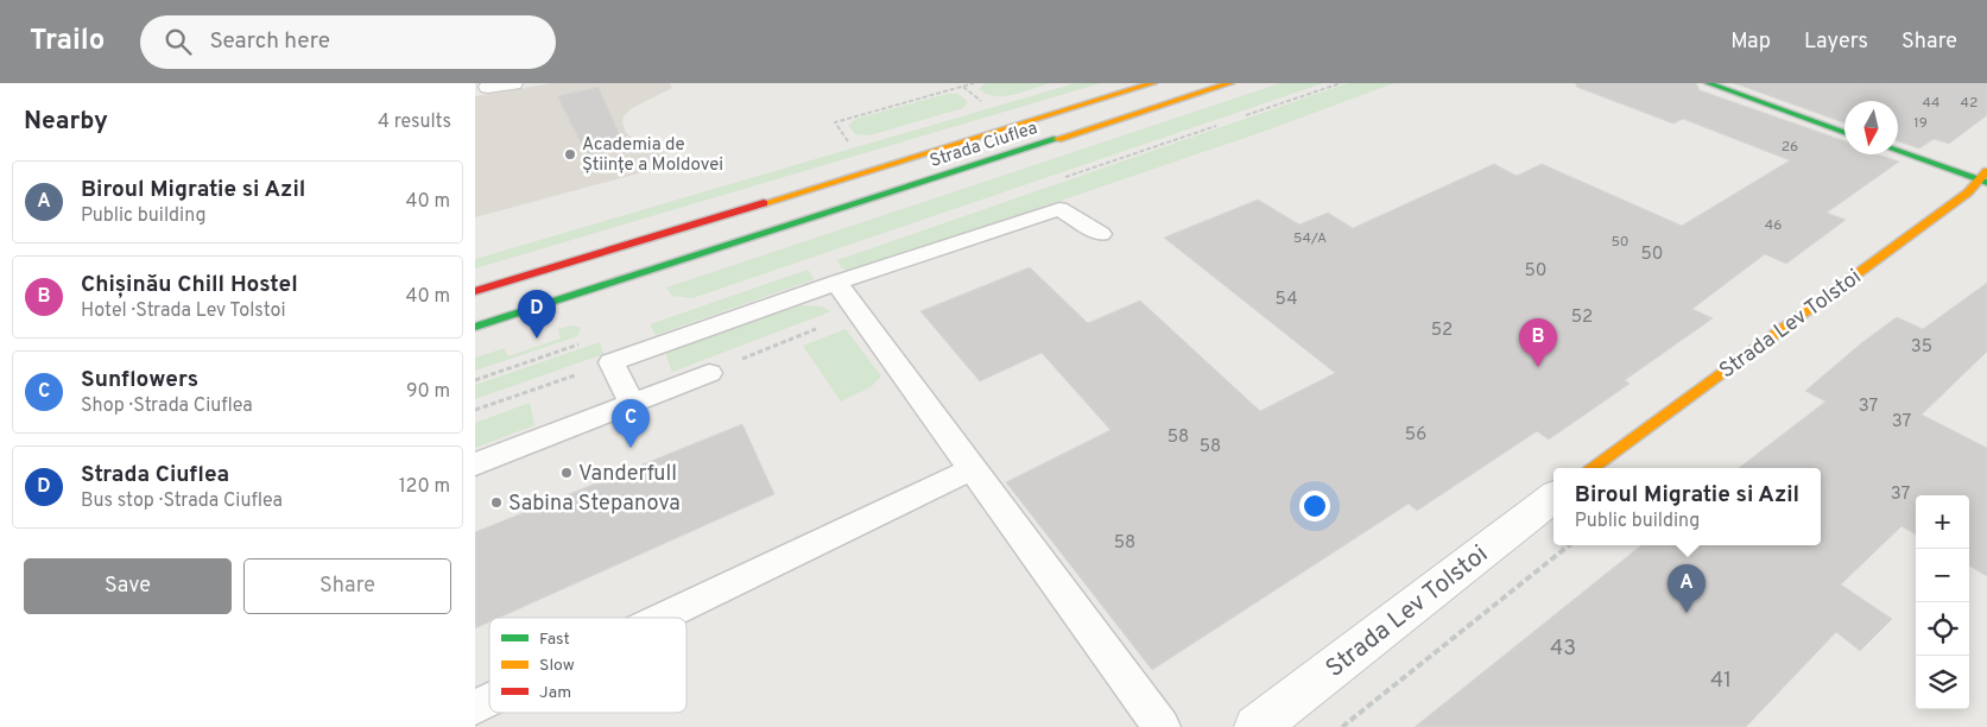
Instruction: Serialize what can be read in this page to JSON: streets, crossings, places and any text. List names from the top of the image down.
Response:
{
  "streets": {
    "main road": ["Strada Ciuflea", "Strada Lev Tolstoi"]
  },
  "places": ["Academia de Științe a Moldovei", "Vanderfull", "Sabina Stepanova"],
  "house_numbers": [
    "44",
    "42",
    "19",
    "26",
    "46",
    "54/A",
    "50",
    "50",
    "50",
    "54",
    "52",
    "52",
    "35",
    "37",
    "37",
    "56",
    "58",
    "58",
    "37",
    "58",
    "43",
    "41"
  ],
  "legend": ["Fast", "Slow", "Jam"],
  "north": "bottom",
  "page": {
    "header": "Trailo",
    "search": "Search here",
    "nav": ["Map", "Layers", "Share"],
    "heading": ["Nearby", "4 results"],
    "list": [
      {
        "mark": "A",
        "name": "Biroul Migratie si Azil",
        "note": "Public building",
        "value": "40 m"
      },
      {
        "mark": "B",
        "name": "Chișinău Chill Hostel",
        "note": "Hotel · Strada Lev Tolstoi",
        "value": "40 m"
      },
      {
        "mark": "C",
        "name": "Sunflowers",
        "note": "Shop · Strada Ciuflea",
        "value": "90 m"
      },
      {
        "mark": "D",
        "name": "Strada Ciuflea",
        "note": "Bus stop · Strada Ciuflea",
        "value": "120 m"
      }
    ],
    "pins": [
      "D",
      "B",
      "C",
      "A"
    ],
    "popup": ["Biroul Migratie si Azil", "Public building"],
    "map_buttons": ["+", "−"],
    "buttons": ["Save", "Share"]
  }
}
